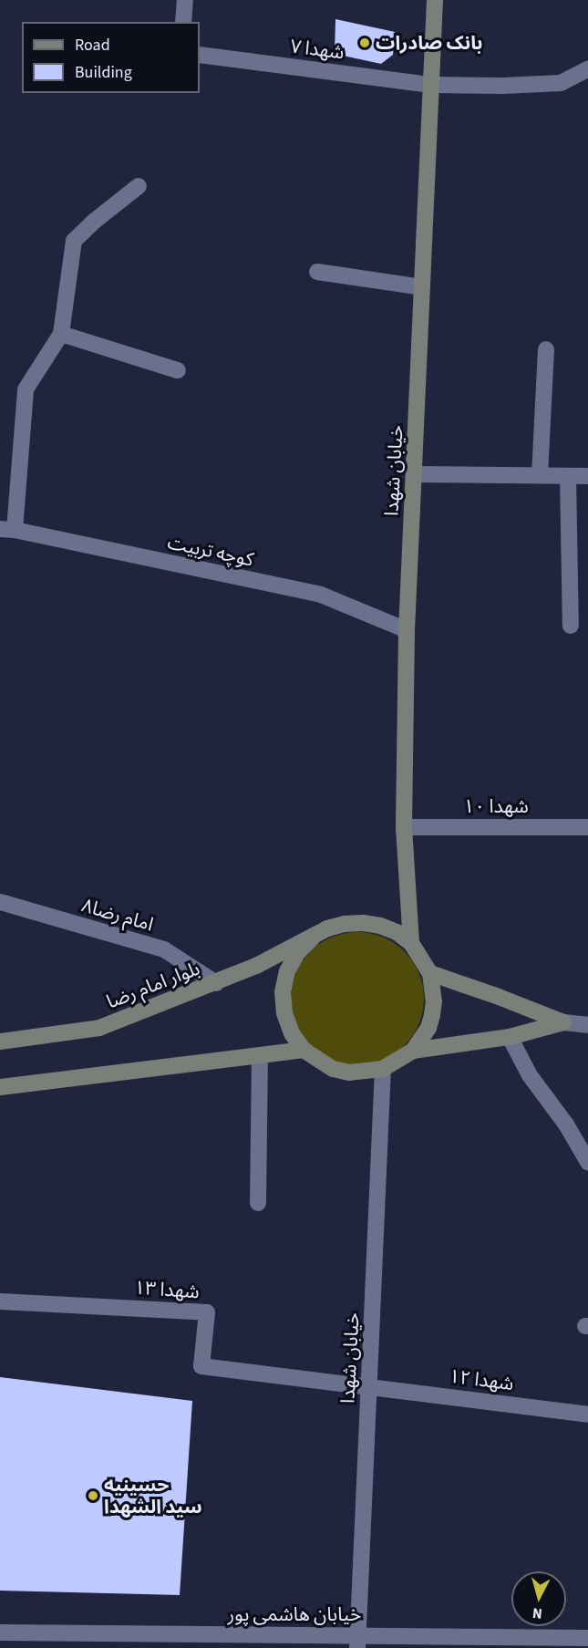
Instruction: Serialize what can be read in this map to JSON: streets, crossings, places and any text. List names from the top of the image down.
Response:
{
  "streets": {
    "main road": ["خیابان شهدا", "بلوار امام رضا"],
    "street": [
      "شهدا ۷",
      "کوچه تربیت",
      "شهدا ۱۰",
      "۸امام رضا",
      "شهدا ۱۳",
      "شهدا ۱۲",
      "خیابان هاشمی پور"
    ]
  },
  "crossings": [
    ["شهدا ۷", "خیابان شهدا"],
    ["خیابان شهدا", "کوچه تربیت"],
    ["خیابان شهدا", "شهدا ۱۰"],
    ["خیابان شهدا", "بلوار امام رضا"],
    ["خیابان شهدا", "شهدا ۱۳"],
    ["خیابان شهدا", "شهدا ۱۲"],
    ["خیابان شهدا", "خیابان هاشمی پور"],
    ["۸امام رضا", "بلوار امام رضا"],
    ["شهدا ۱۳", "شهدا ۱۲"]
  ],
  "places": ["بانک صادرات", "حسینیه سید الشهدا"],
  "legend": ["Road", "Building"],
  "north": "bottom"
}
